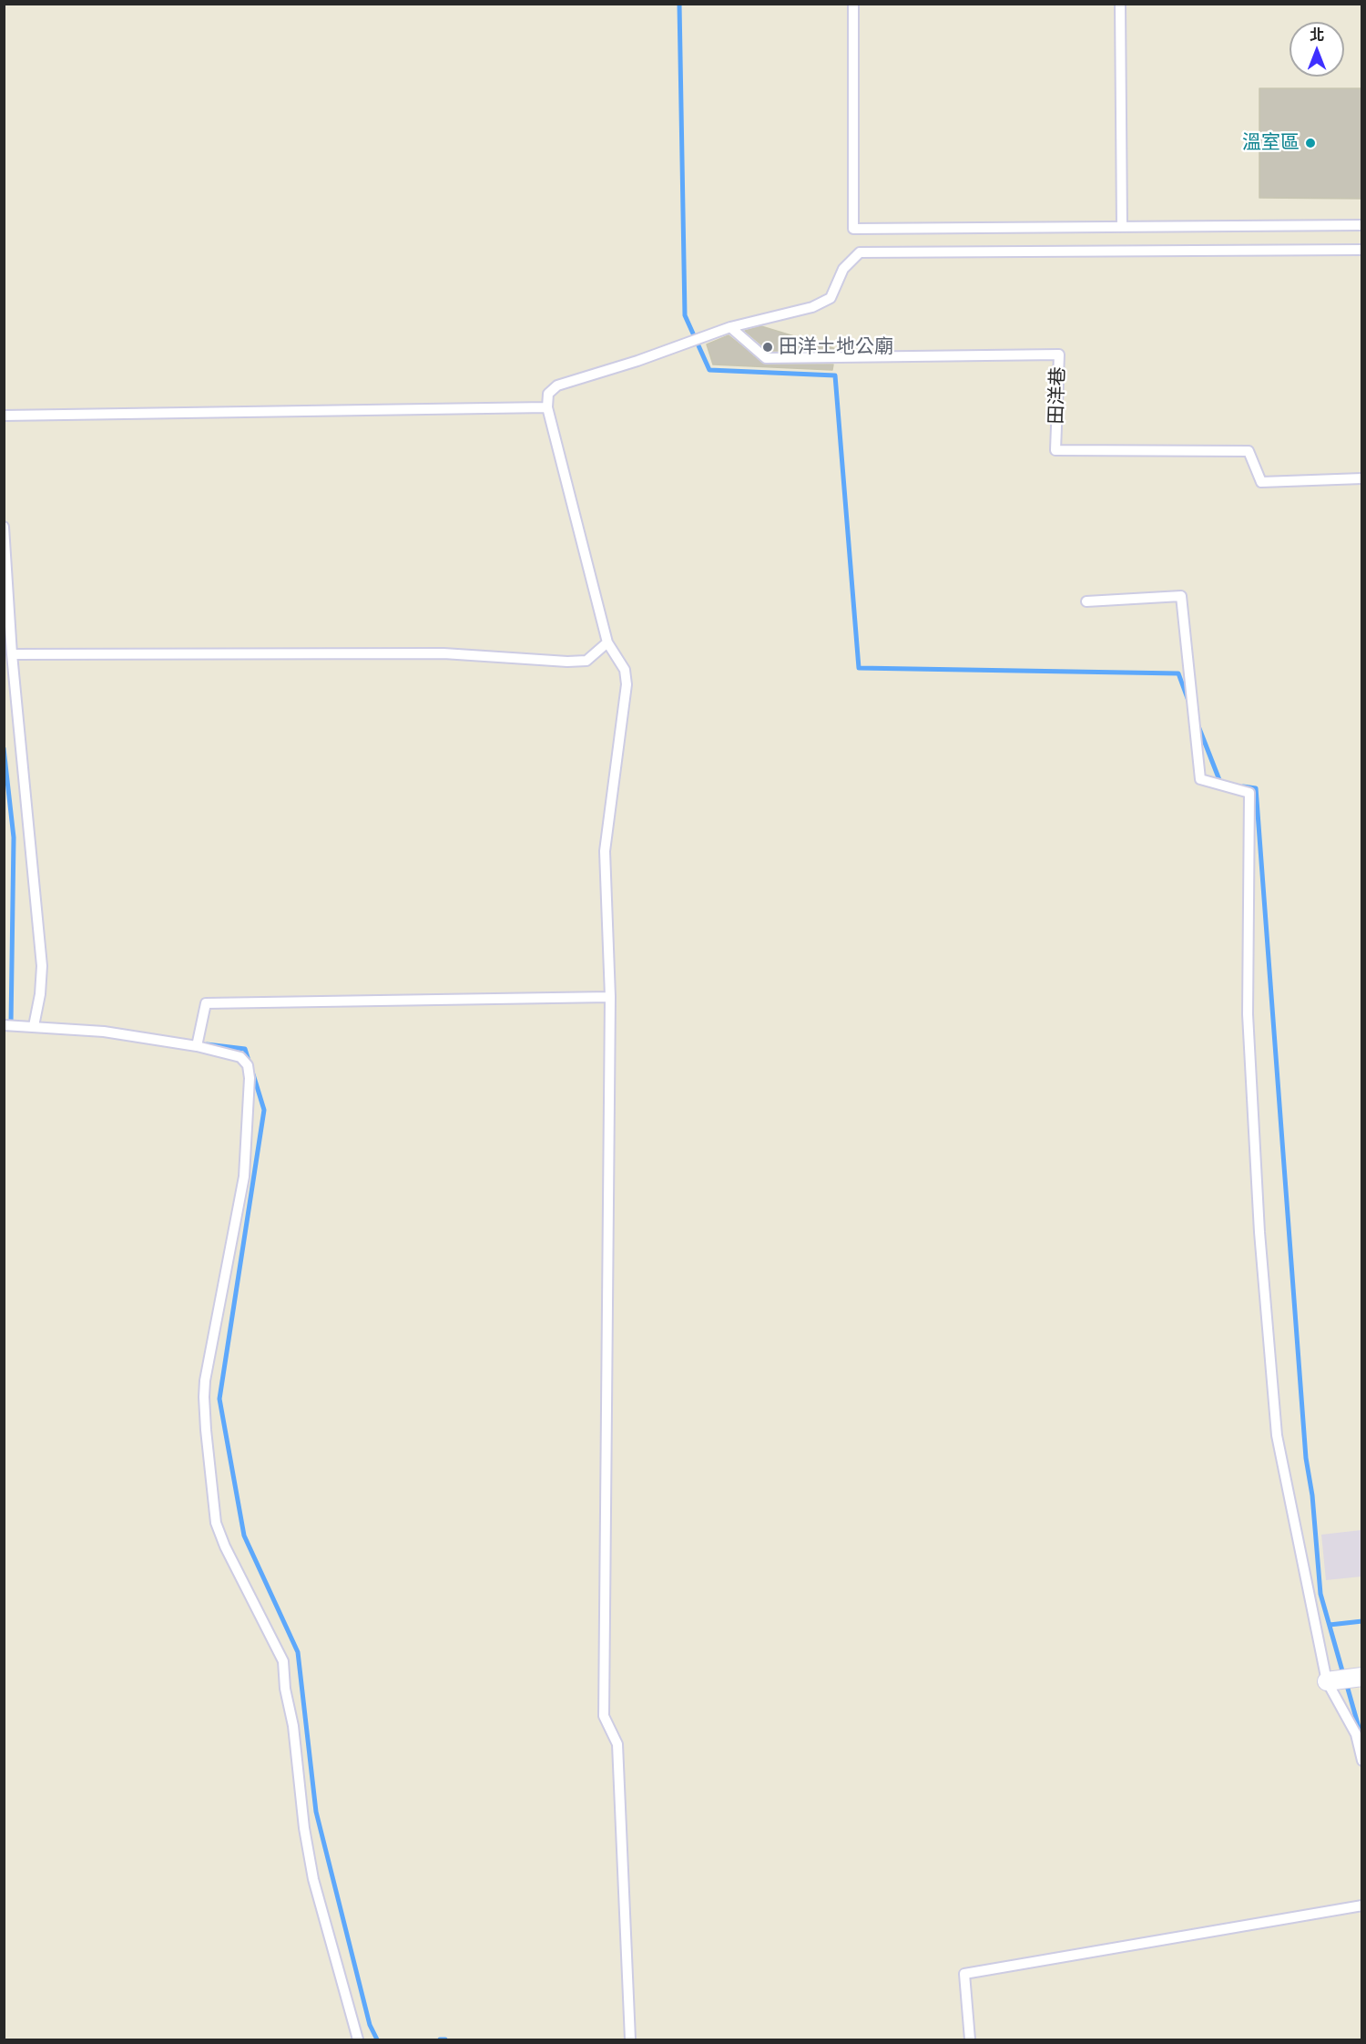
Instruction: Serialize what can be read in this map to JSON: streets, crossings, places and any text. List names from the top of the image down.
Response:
{
  "streets": {
    "lane": ["田洋巷"]
  },
  "places": ["溫室區", "田洋土地公廟"],
  "north": "top"
}
